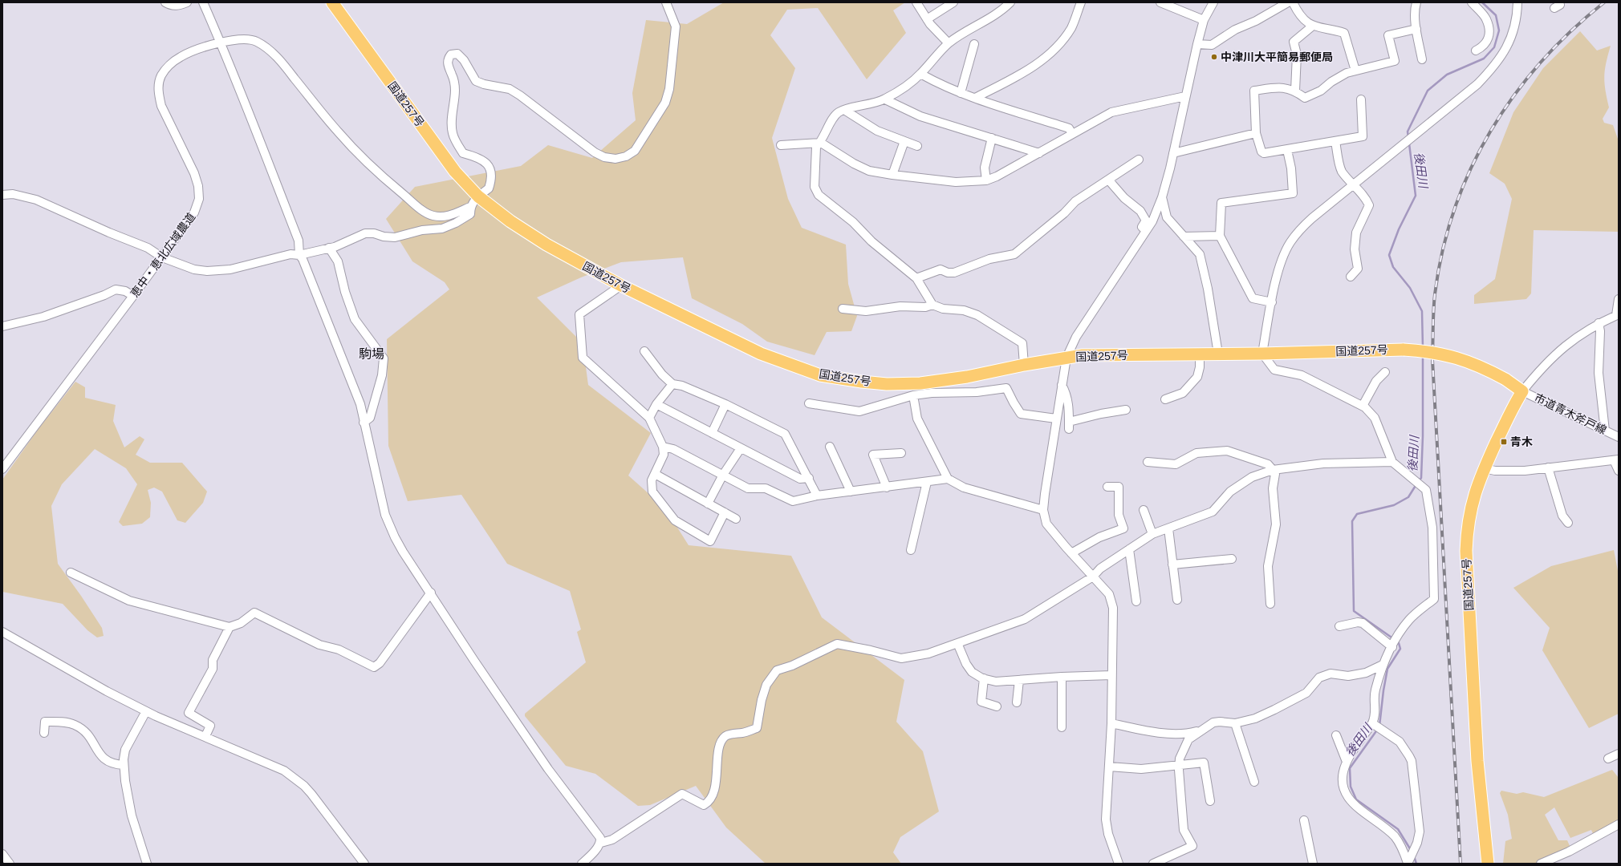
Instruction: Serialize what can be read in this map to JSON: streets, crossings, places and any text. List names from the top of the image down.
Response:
{
  "streets": {
    "highway": ["国道257号"],
    "street": ["恵中・恵北広域農道", "市道青木斧戸線"]
  },
  "crossings": [
    ["国道257号", "市道青木斧戸線"]
  ],
  "districts": ["駒場"],
  "water": ["後田川"],
  "places": {
    "other": ["中津川大平簡易郵便局"],
    "transit": ["青木"]
  }
}
